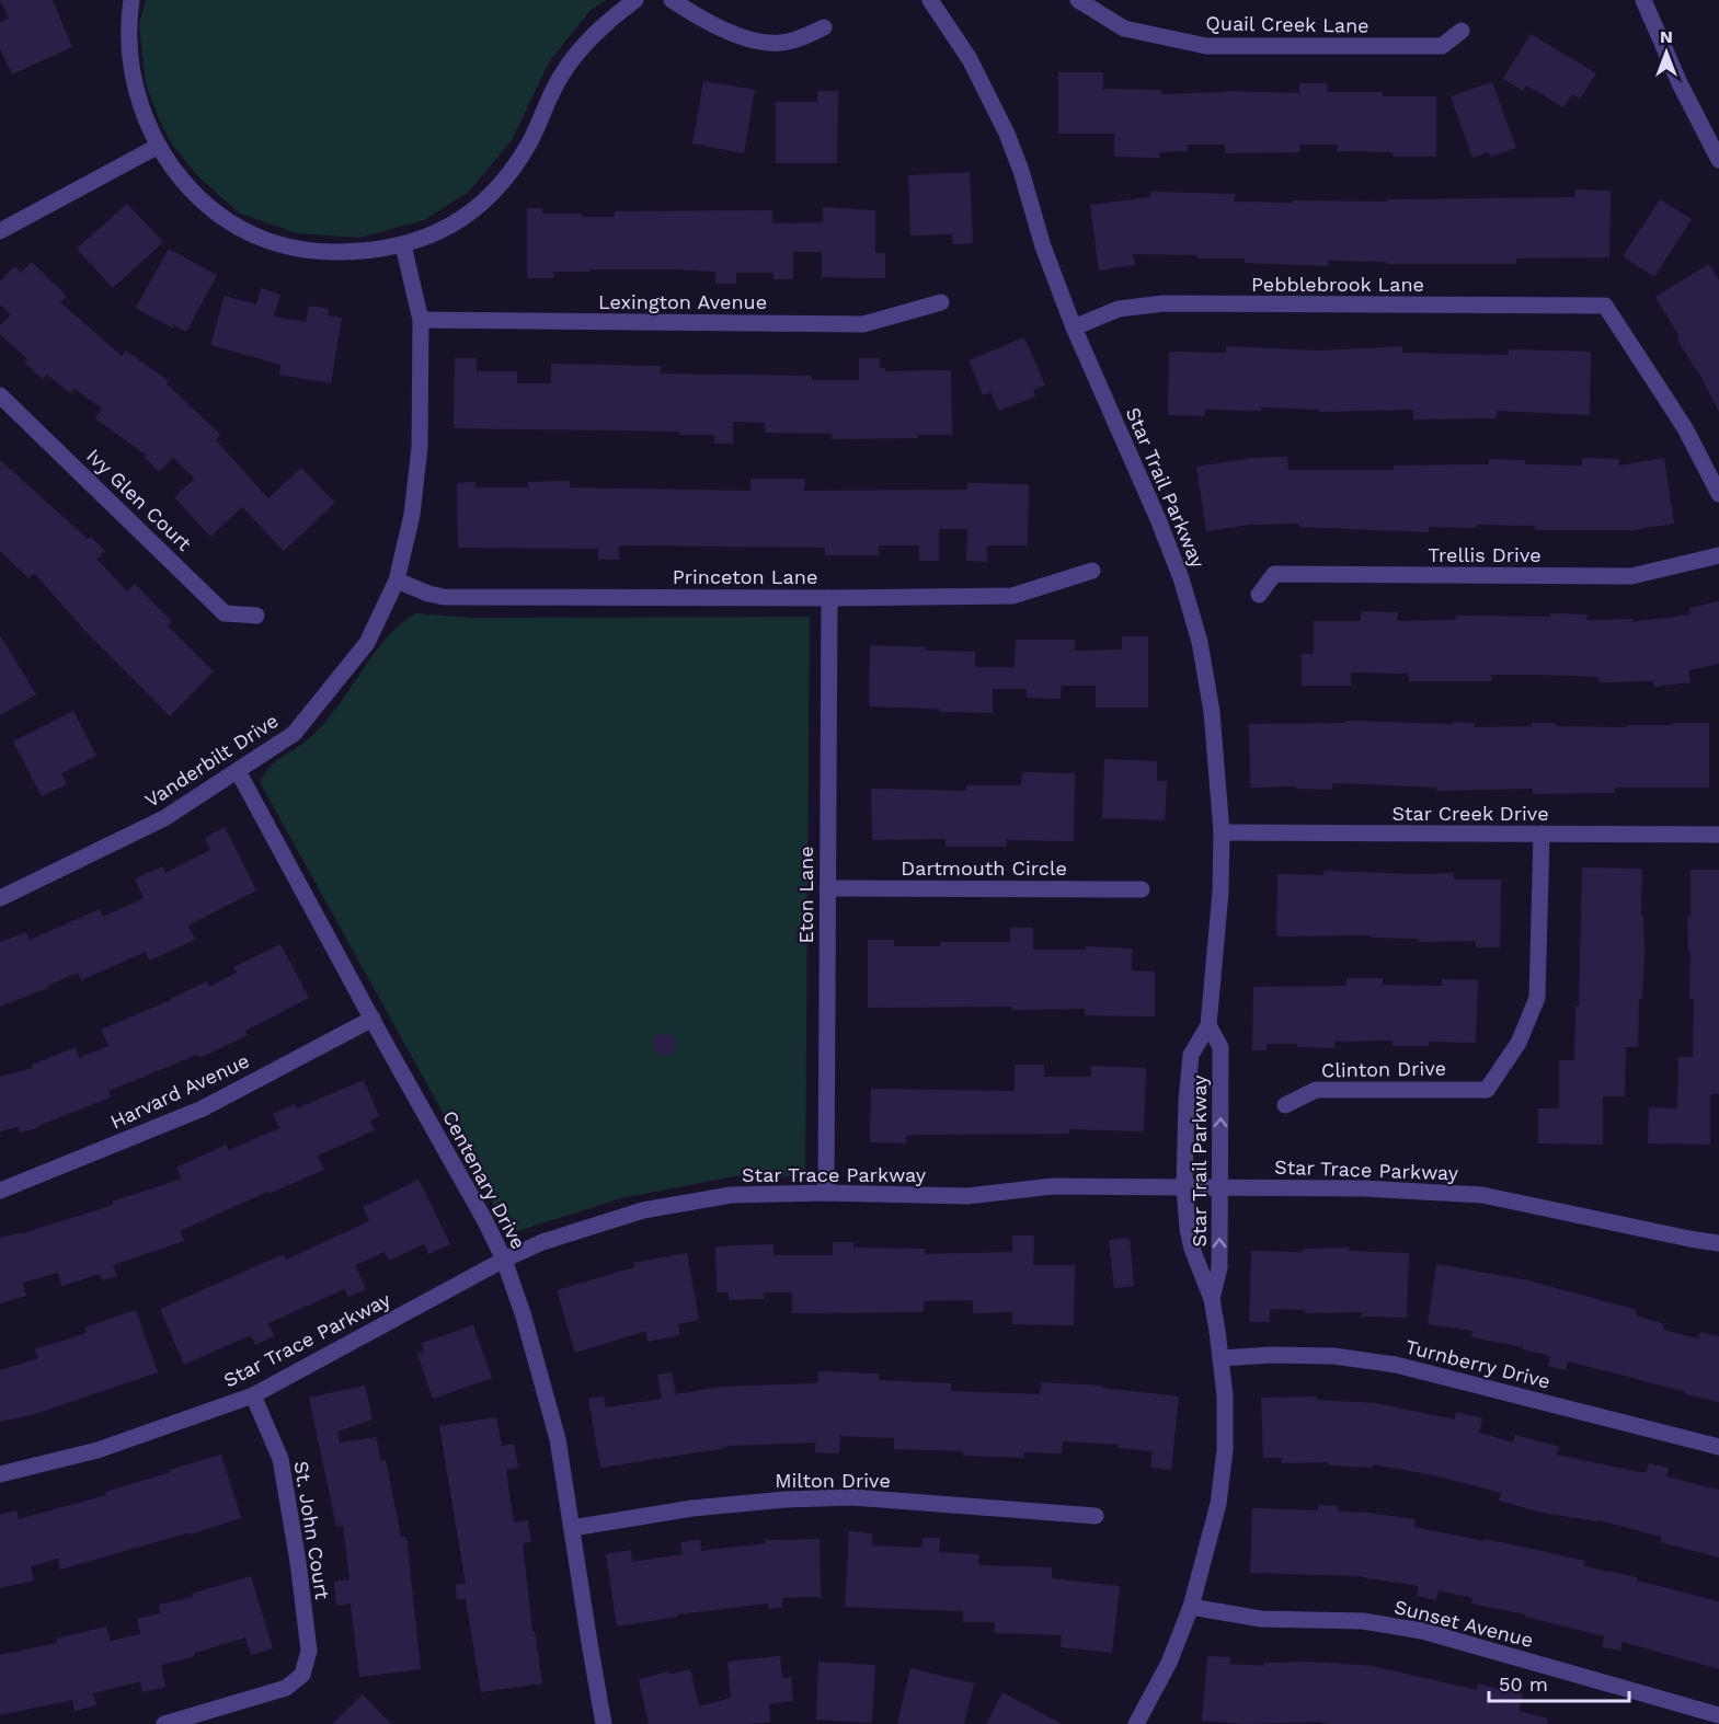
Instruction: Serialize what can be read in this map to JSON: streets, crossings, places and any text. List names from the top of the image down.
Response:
{
  "streets": {
    "street": [
      "Quail Creek Lane",
      "Pebblebrook Lane",
      "Lexington Avenue",
      "Star Trail Parkway",
      "Ivy Glen Court",
      "Trellis Drive",
      "Princeton Lane",
      "Vanderbilt Drive",
      "Star Creek Drive",
      "Dartmouth Circle",
      "Eton Lane",
      "Clinton Drive",
      "Harvard Avenue",
      "Star Trace Parkway",
      "Centenary Drive",
      "Turnberry Drive",
      "Milton Drive",
      "St. John Court",
      "Sunset Avenue"
    ]
  },
  "crossings": [
    ["Pebblebrook Lane", "Star Trail Parkway"],
    ["Lexington Avenue", "Vanderbilt Drive"],
    ["Star Trail Parkway", "Star Creek Drive"],
    ["Star Trail Parkway", "Star Trace Parkway"],
    ["Star Trail Parkway", "Turnberry Drive"],
    ["Star Trail Parkway", "Sunset Avenue"],
    ["Princeton Lane", "Vanderbilt Drive"],
    ["Princeton Lane", "Eton Lane"],
    ["Vanderbilt Drive", "Centenary Drive"],
    ["Star Creek Drive", "Clinton Drive"],
    ["Dartmouth Circle", "Eton Lane"],
    ["Eton Lane", "Star Trace Parkway"],
    ["Harvard Avenue", "Centenary Drive"],
    ["Star Trace Parkway", "Centenary Drive"],
    ["Star Trace Parkway", "St. John Court"],
    ["Centenary Drive", "Milton Drive"]
  ],
  "scale_bar": "50 m",
  "north": "top"
}
